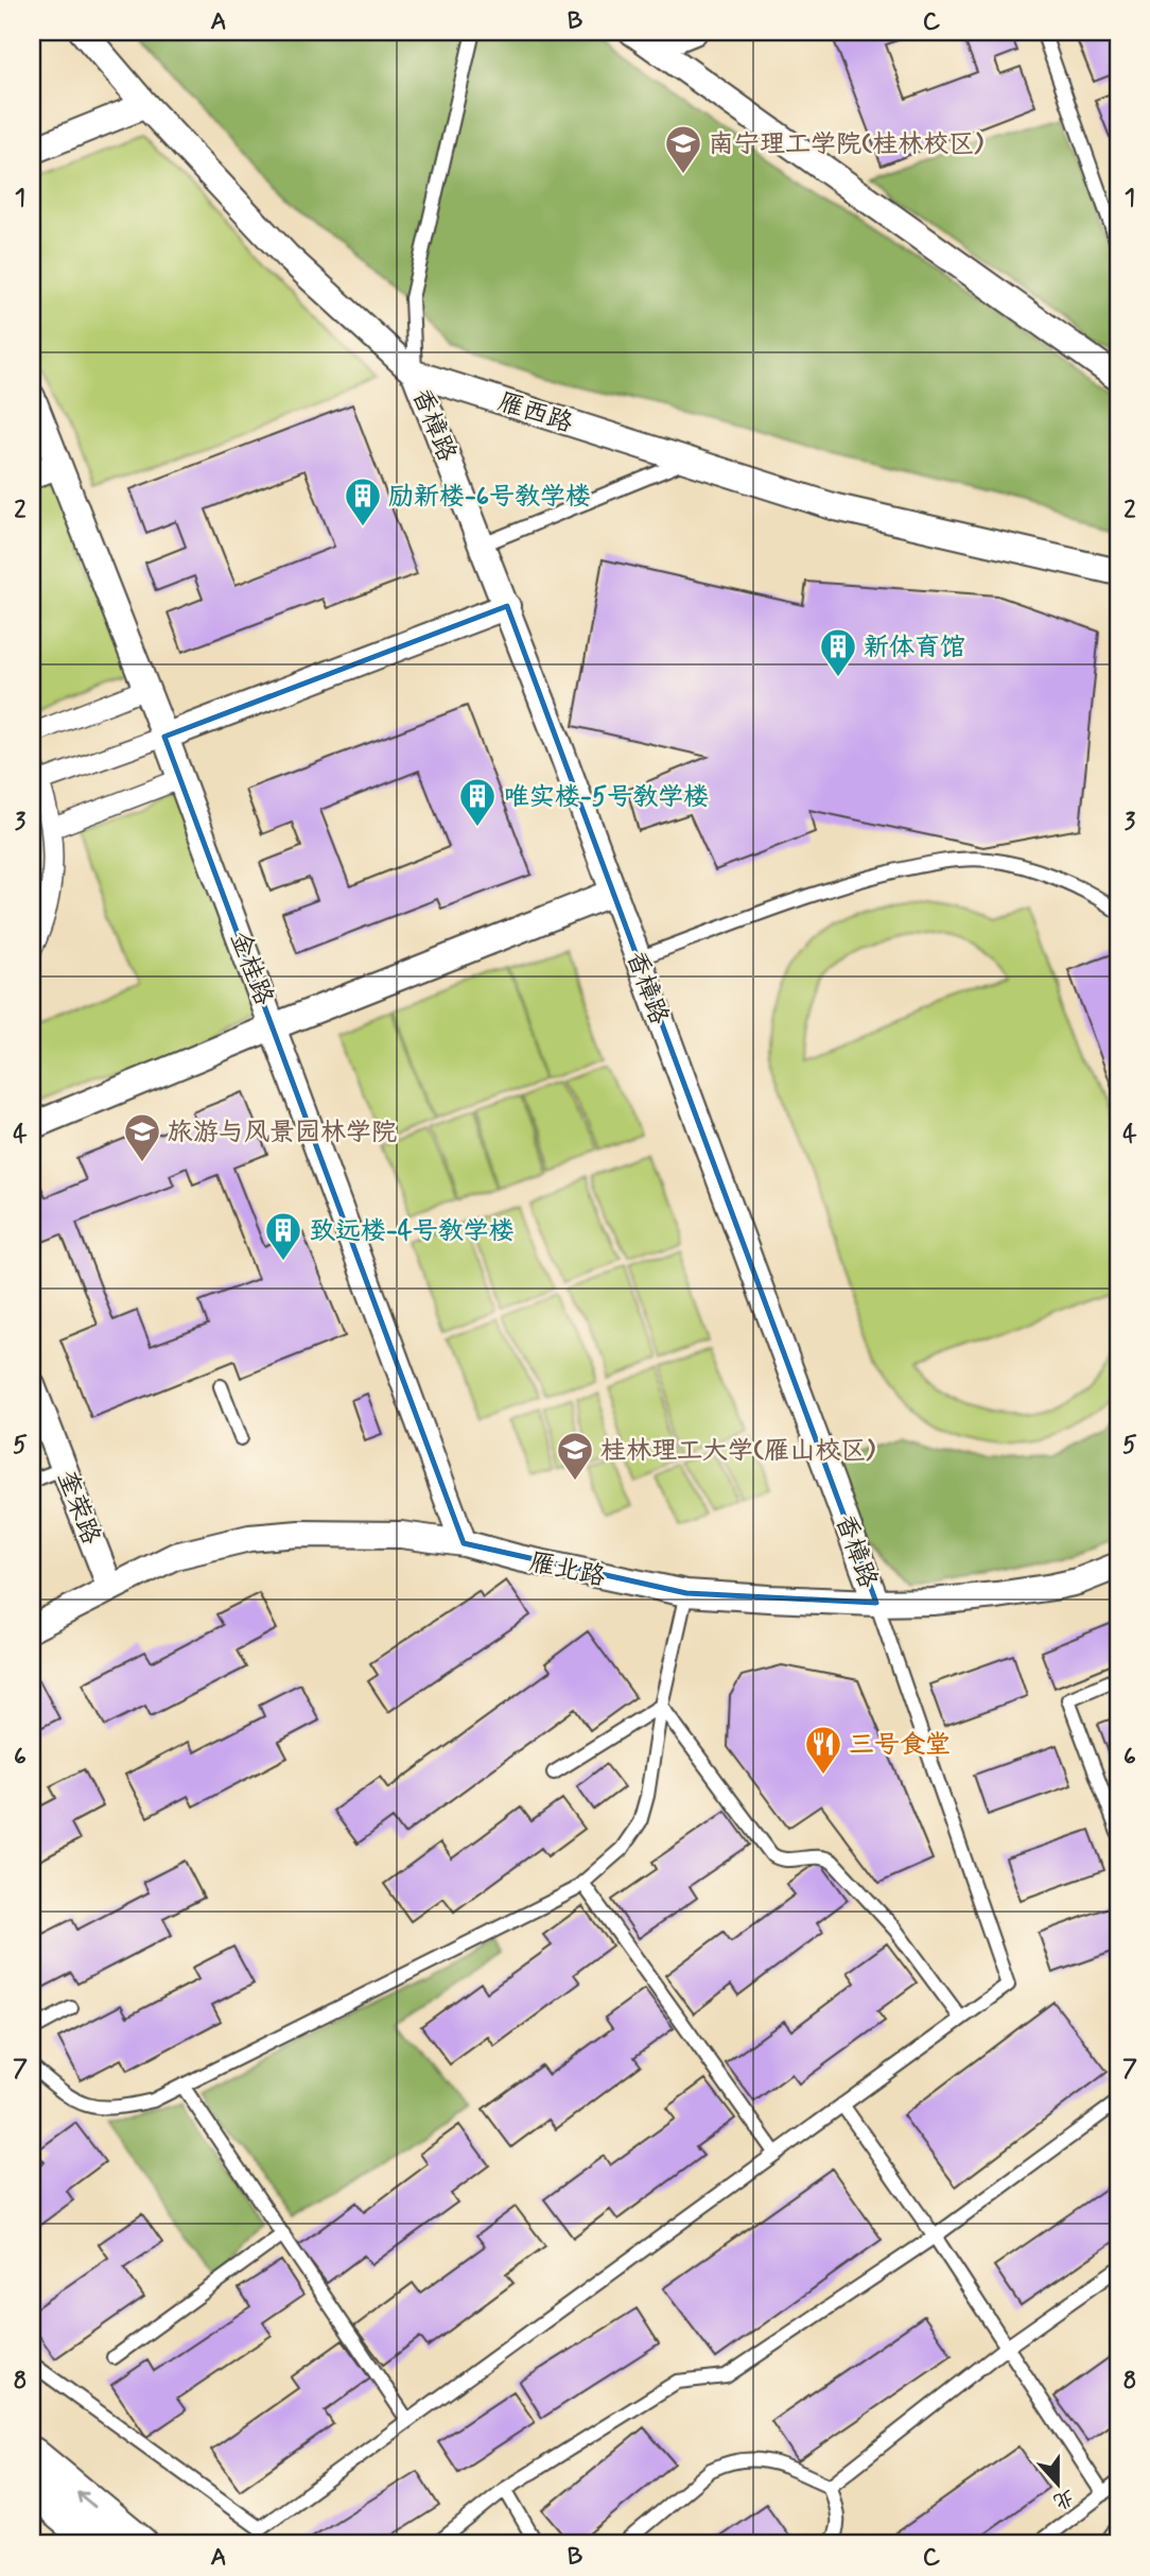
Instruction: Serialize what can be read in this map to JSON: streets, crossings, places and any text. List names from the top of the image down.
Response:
{
  "streets": {
    "street": [
      "雁西路",
      "香樟路",
      "金桂路",
      "奎荣路",
      "雁北路"
    ]
  },
  "crossings": [
    ["雁西路", "香樟路"],
    ["香樟路", "雁北路"],
    ["金桂路", "雁北路"],
    ["奎荣路", "雁北路"]
  ],
  "places": {
    "school or university": ["南宁理工学院(桂林校区)", "旅游与风景园林学院", "桂林理工大学(雁山校区)"],
    "building": [
      "励新楼-6号教学楼",
      "新体育馆",
      "唯实楼-5号教学楼",
      "致远楼-4号教学楼"
    ],
    "restaurant": ["三号食堂"]
  },
  "north": "bottom",
  "grid": {
    "columns": ["A", "B", "C"],
    "rows": [
      "1",
      "2",
      "3",
      "4",
      "5",
      "6",
      "7",
      "8"
    ]
  }
}
